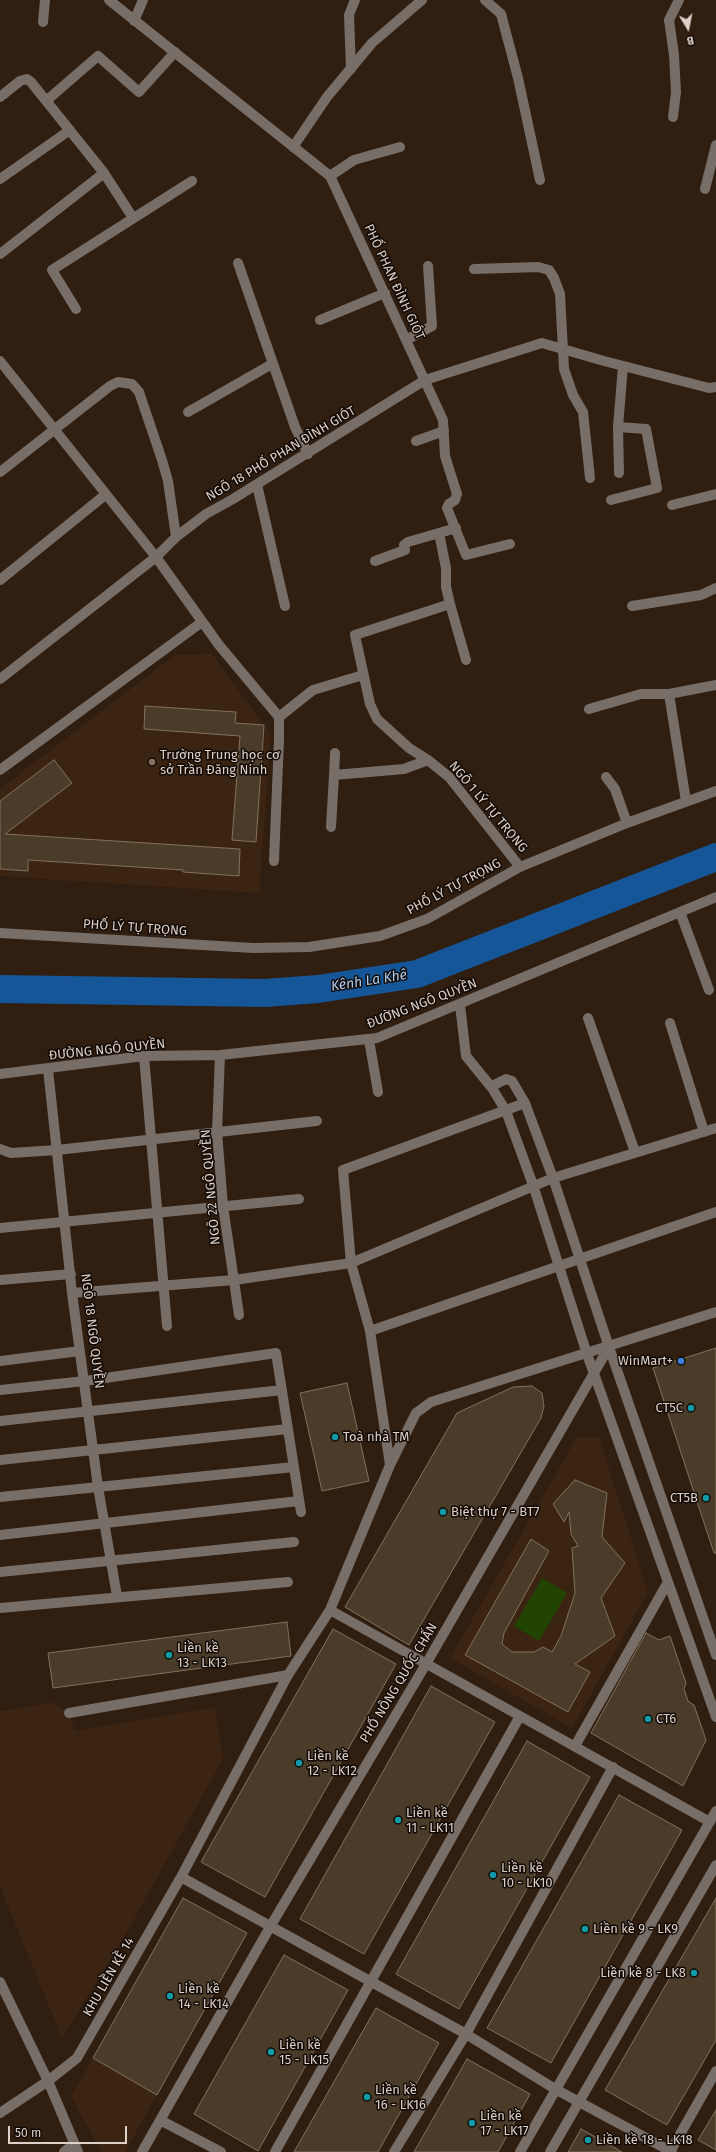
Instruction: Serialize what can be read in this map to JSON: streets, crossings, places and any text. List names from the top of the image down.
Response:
{
  "streets": {
    "street": [
      "PHỐ PHAN ĐÌNH GIÓT",
      "NGÕ 18 PHỐ PHAN ĐÌNH GIÓT",
      "NGÕ 1 LÝ TỰ TRỌNG",
      "PHỐ LÝ TỰ TRỌNG",
      "ĐƯỜNG NGÔ QUYỀN",
      "NGÕ 22 NGÔ QUYỀN",
      "NGÕ 18 NGÔ QUYỀN",
      "PHỐ NÔNG QUỐC CHẤN",
      "KHU LIỀN KỀ 14"
    ]
  },
  "crossings": [
    ["PHỐ PHAN ĐÌNH GIÓT", "NGÕ 18 PHỐ PHAN ĐÌNH GIÓT"],
    ["NGÕ 1 LÝ TỰ TRỌNG", "PHỐ LÝ TỰ TRỌNG"],
    ["ĐƯỜNG NGÔ QUYỀN", "NGÕ 22 NGÔ QUYỀN"],
    ["ĐƯỜNG NGÔ QUYỀN", "NGÕ 18 NGÔ QUYỀN"],
    ["PHỐ NÔNG QUỐC CHẤN", "KHU LIỀN KỀ 14"]
  ],
  "water": ["Kênh La Khê"],
  "places": [
    "Trường Trung học cơ sở Trần Đăng Ninh",
    "WinMart+",
    "CT5C",
    "Toà nhà TM",
    "CT5B",
    "Biệt thự 7 - BT7",
    "Liền kề 13 - LK13",
    "CT6",
    "Liền kề 12 - LK12",
    "Liền kề 11 - LK11",
    "Liền kề 10 - LK10",
    "Liền kề 9 - LK9",
    "Liền kề 8 - LK8",
    "Liền kề 14 - LK14",
    "Liền kề 15 - LK15",
    "Liền kề 16 - LK16",
    "Liền kề 17 - LK17",
    "Liền kề 18 - LK18"
  ],
  "scale_bar": "50 m",
  "north": "bottom"
}
